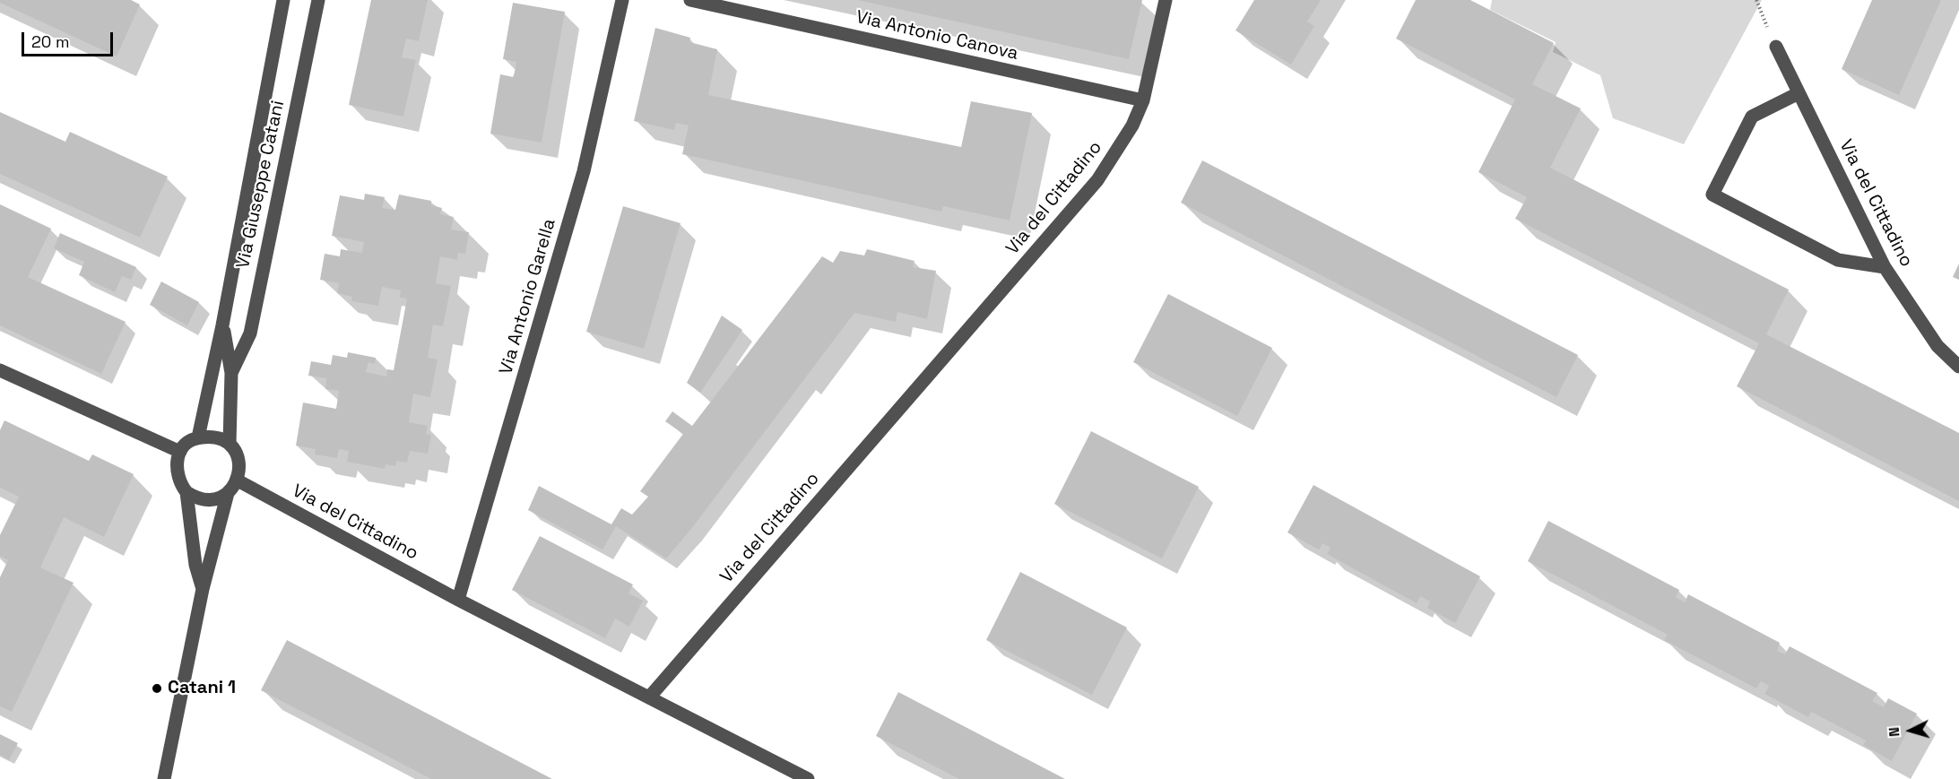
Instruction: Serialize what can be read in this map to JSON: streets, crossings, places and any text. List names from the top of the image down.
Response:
{
  "streets": {
    "street": [
      "Via Antonio Canova",
      "Via Giuseppe Catani",
      "Via del Cittadino",
      "Via Antonio Garella"
    ]
  },
  "crossings": [
    ["Via Antonio Canova", "Via del Cittadino"],
    ["Via Giuseppe Catani", "Via del Cittadino"],
    ["Via del Cittadino", "Via Antonio Garella"]
  ],
  "places": ["Catani 1"],
  "scale_bar": "20 m",
  "north": "left"
}
